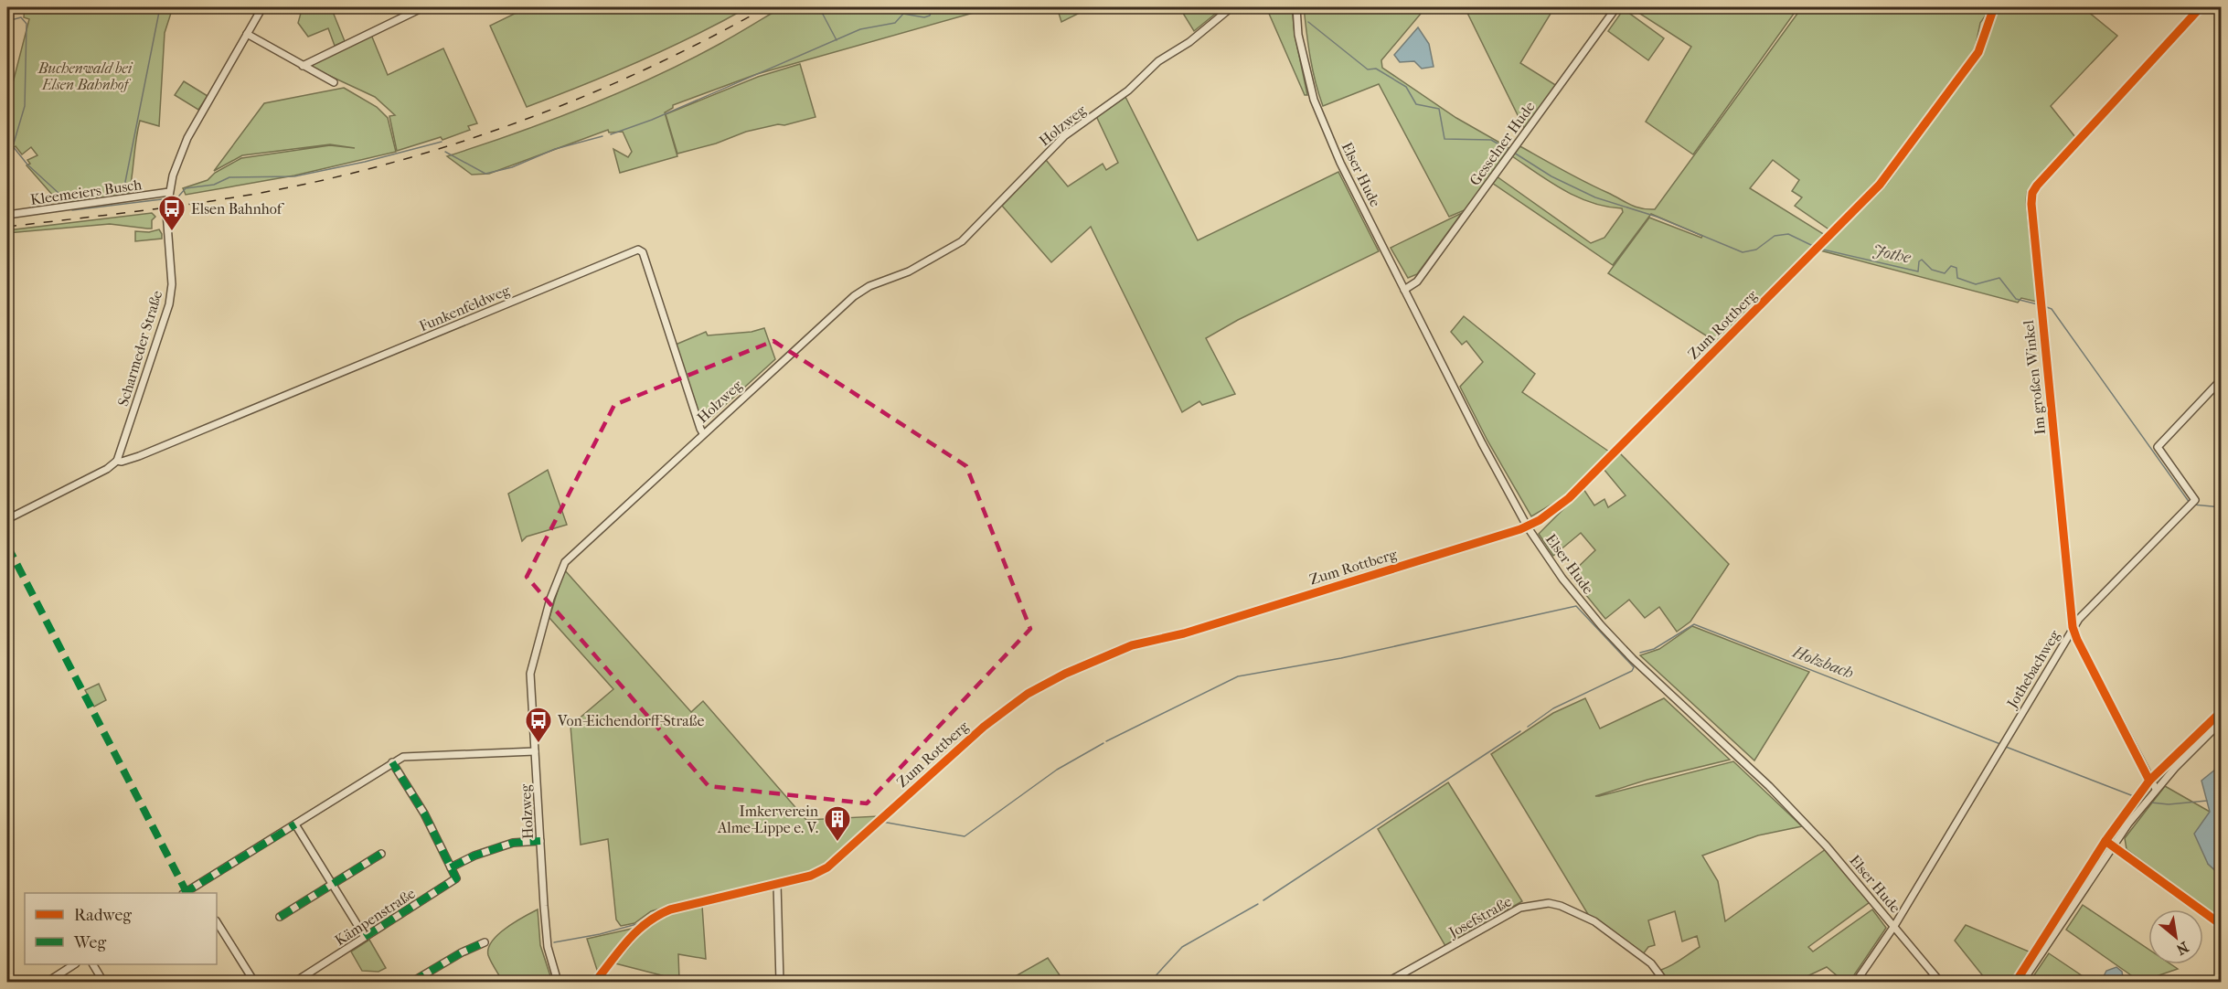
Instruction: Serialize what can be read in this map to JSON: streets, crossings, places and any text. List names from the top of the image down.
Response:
{
  "streets": {
    "street": [
      "Holzweg",
      "Gesselner Hude",
      "Elser Hude",
      "Kleemeiers Busch",
      "Funkenfeldweg",
      "Zum Rottberg",
      "Scharmeder Straße",
      "Im großen Winkel",
      "Jothebachweg",
      "Kämpenstraße",
      "Josefstraße"
    ]
  },
  "crossings": [
    ["Holzweg", "Funkenfeldweg"],
    ["Gesselner Hude", "Elser Hude"],
    ["Elser Hude", "Zum Rottberg"],
    ["Elser Hude", "Jothebachweg"],
    ["Kleemeiers Busch", "Scharmeder Straße"],
    ["Funkenfeldweg", "Scharmeder Straße"],
    ["Im großen Winkel", "Jothebachweg"]
  ],
  "water": ["Jothe", "Holzbach"],
  "parks": ["Buchenwald bei Elsen Bahnhof"],
  "places": {
    "bus stop": ["Elsen Bahnhof", "Von-Eichendorff-Straße"],
    "building": ["Imkerverein Alme-Lippe e. V."]
  },
  "legend": ["Radweg", "Weg"],
  "north": "bottom right"
}
